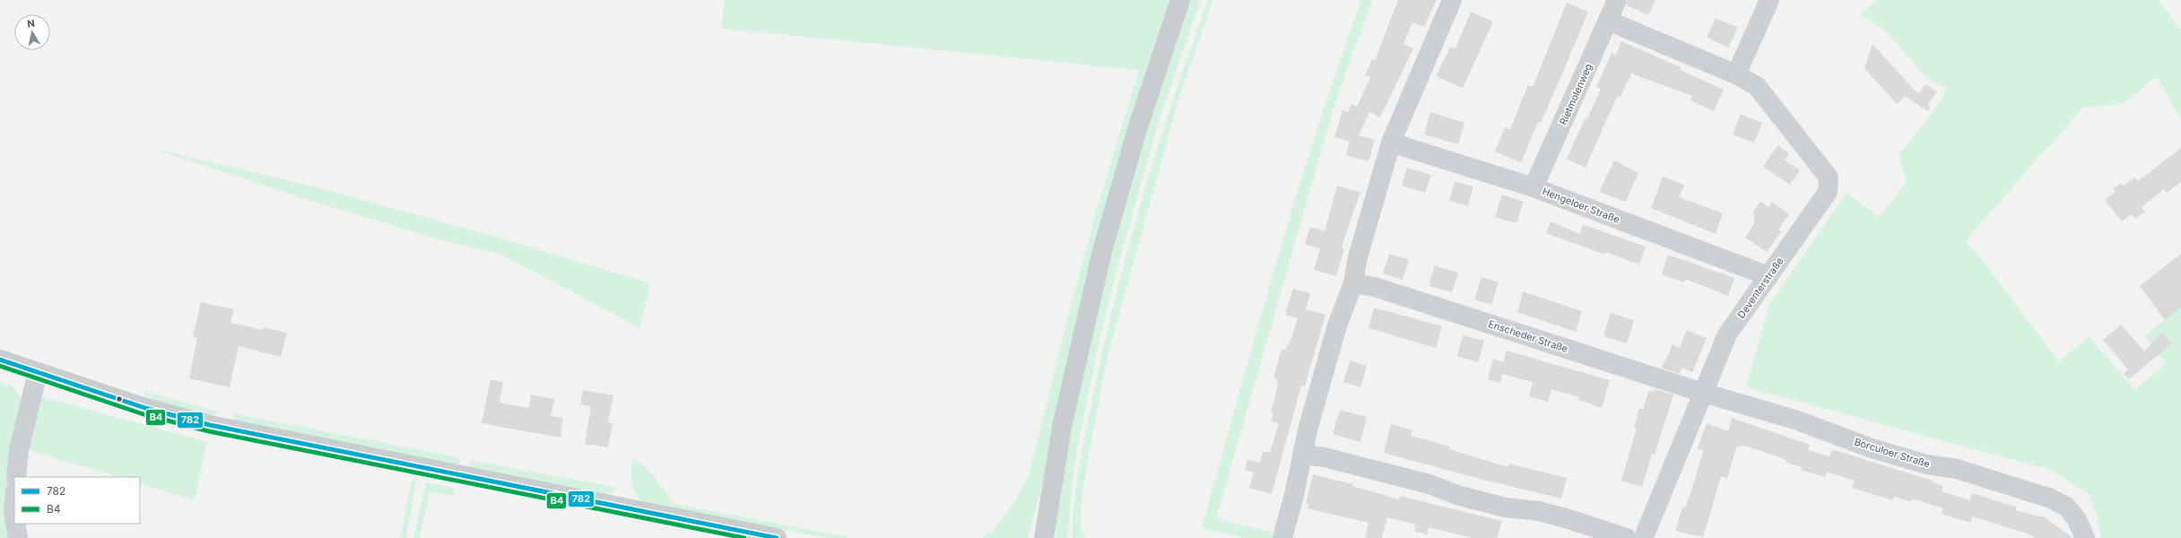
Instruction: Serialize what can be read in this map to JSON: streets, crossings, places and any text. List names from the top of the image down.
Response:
{
  "streets": {
    "street": [
      "Rietmolenweg",
      "Hengeloer Straße",
      "Deventerstraße",
      "Enscheder Straße",
      "Borculoer Straße"
    ]
  },
  "crossings": [
    ["Rietmolenweg", "Hengeloer Straße"],
    ["Rietmolenweg", "Deventerstraße"],
    ["Hengeloer Straße", "Deventerstraße"],
    ["Deventerstraße", "Enscheder Straße"],
    ["Deventerstraße", "Borculoer Straße"],
    ["Enscheder Straße", "Borculoer Straße"]
  ],
  "lines": ["transit line 782", "transit line B4"],
  "legend": ["782", "B4"],
  "north": "top"
}
